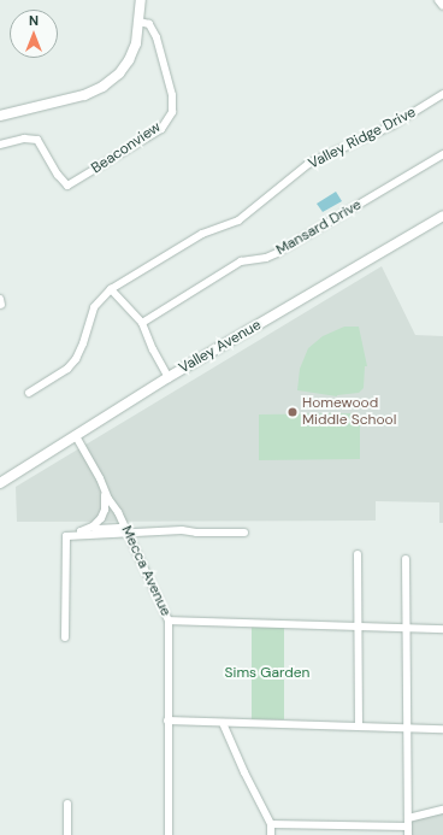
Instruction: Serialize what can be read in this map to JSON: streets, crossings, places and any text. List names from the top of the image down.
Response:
{
  "streets": {
    "main road": ["Valley Avenue"],
    "street": [
      "Valley Ridge Drive",
      "Beaconview",
      "Mansard Drive",
      "Mecca Avenue"
    ]
  },
  "crossings": [
    ["Valley Avenue", "Mecca Avenue"]
  ],
  "parks": ["Sims Garden"],
  "places": ["Homewood Middle School"],
  "north": "top"
}
